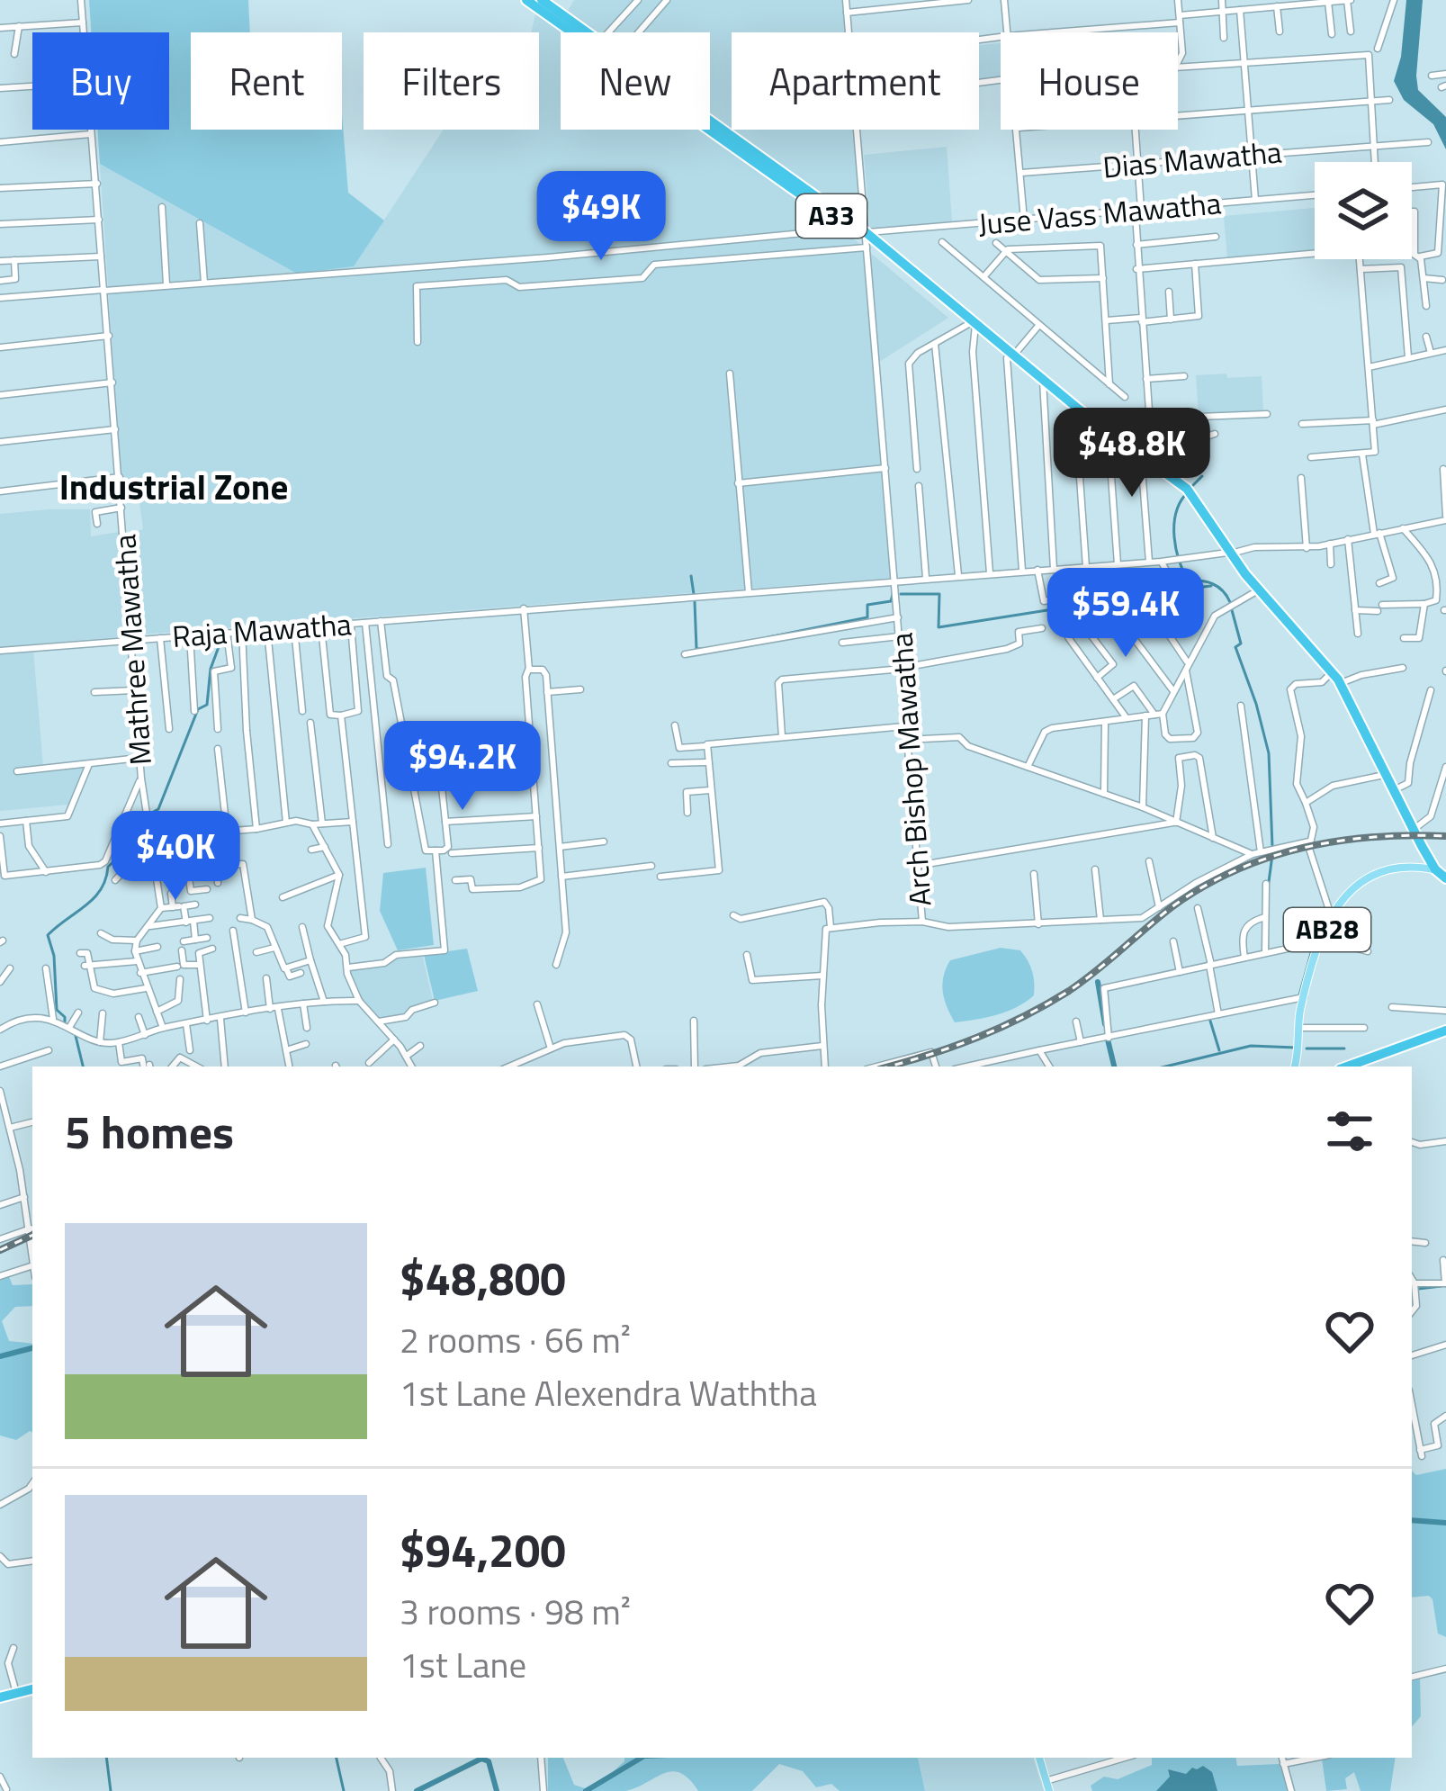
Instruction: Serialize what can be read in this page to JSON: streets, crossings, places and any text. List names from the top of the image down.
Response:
{
  "streets": {
    "highway": ["A33"],
    "main road": ["AB28"],
    "street": [
      "Dias Mawatha",
      "Juse Vass Mawatha",
      "Raja Mawatha",
      "Mathree Mawatha",
      "Arch Bishop Mawatha"
    ]
  },
  "crossings": [
    ["Juse Vass Mawatha", "A33"],
    ["Juse Vass Mawatha", "Arch Bishop Mawatha"],
    ["A33", "Arch Bishop Mawatha"],
    ["A33", "AB28"],
    ["Raja Mawatha", "Mathree Mawatha"],
    ["Raja Mawatha", "Arch Bishop Mawatha"]
  ],
  "districts": ["Industrial Zone"],
  "page": {
    "chip": [
      "Buy",
      "Rent",
      "Filters",
      "New",
      "Apartment",
      "House"
    ],
    "price": [
      "$49K",
      "$48.8K",
      "$59.4K",
      "$94.2K",
      "$40K"
    ],
    "heading": "5 homes",
    "list": [
      {
        "name": "$48,800",
        "note": "2 rooms · 66 m² · 1st Lane Alexendra Waththa"
      },
      {
        "name": "$94,200",
        "note": "3 rooms · 98 m² · 1st Lane"
      }
    ]
  }
}
